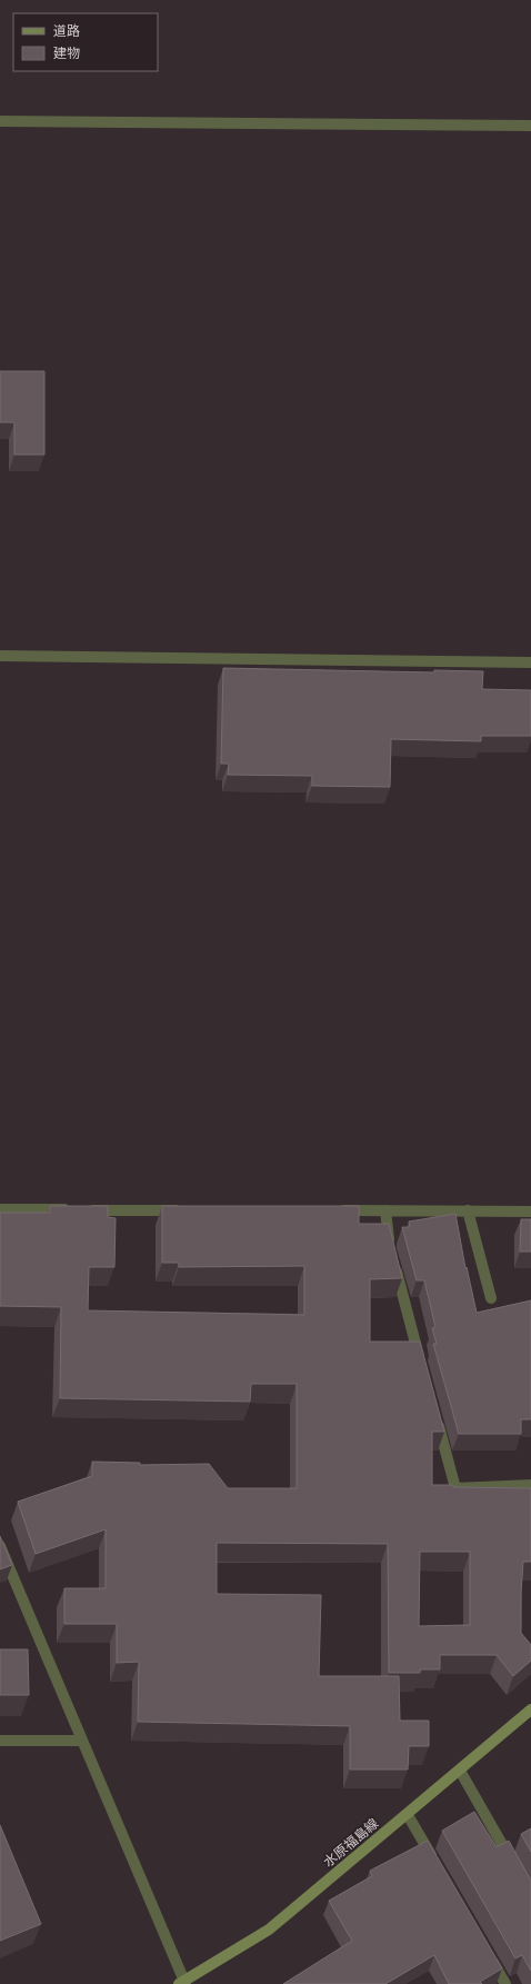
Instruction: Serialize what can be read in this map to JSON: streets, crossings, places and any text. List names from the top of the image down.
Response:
{
  "streets": {
    "main road": ["水原福島線"]
  },
  "legend": ["道路", "建物"]
}
